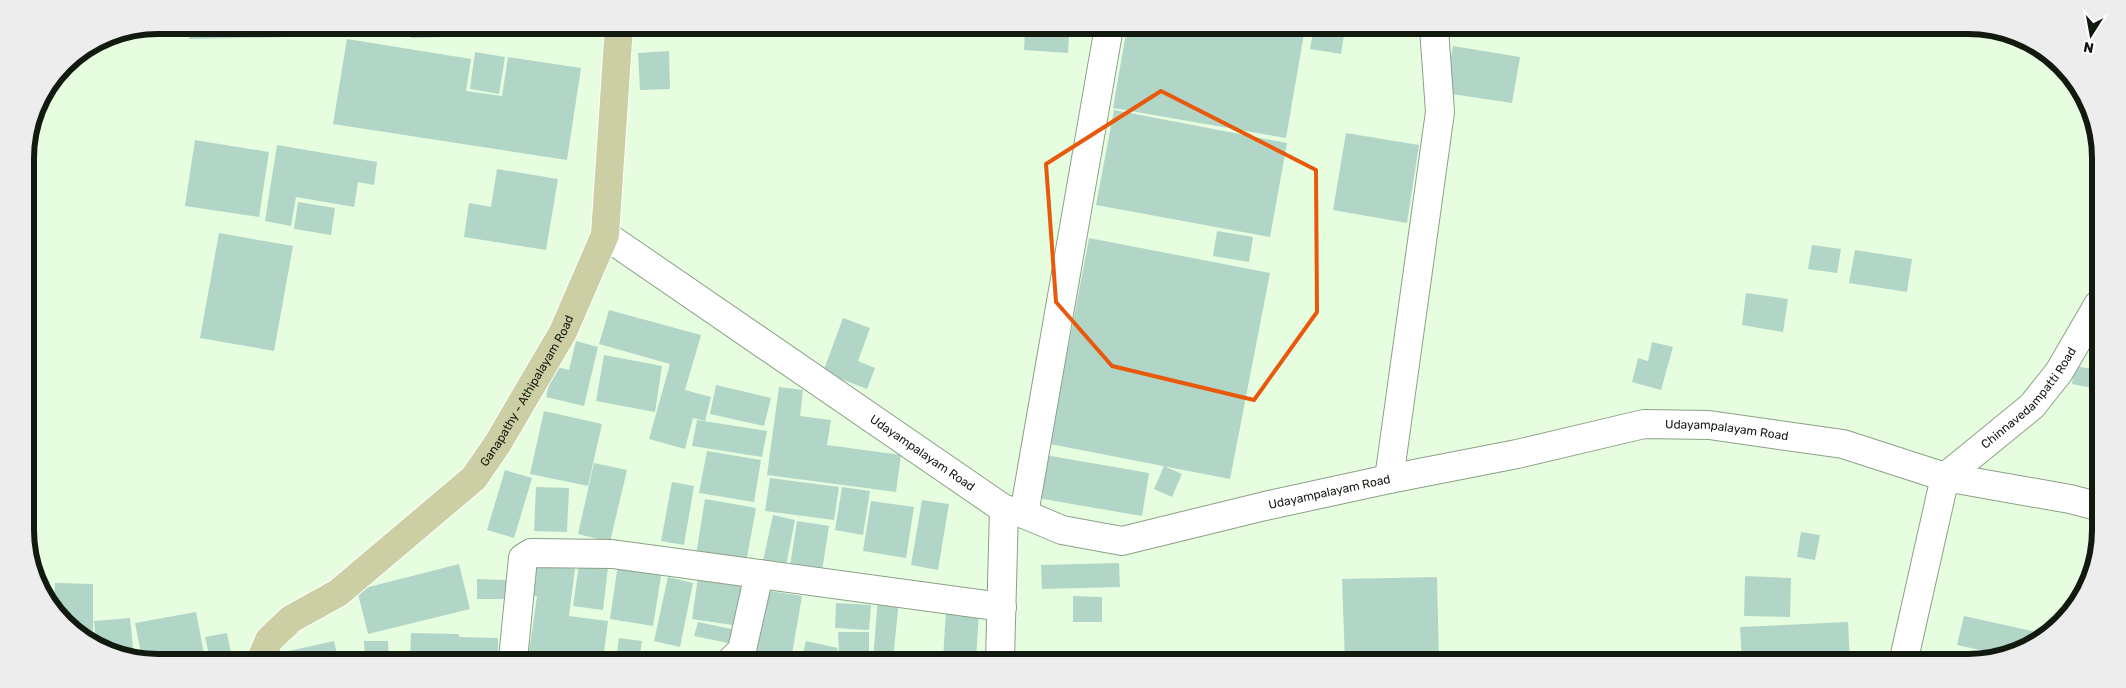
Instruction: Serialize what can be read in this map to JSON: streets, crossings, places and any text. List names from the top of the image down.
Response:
{
  "streets": {
    "main road": ["Ganapathy - Athipalayam Road"],
    "street": ["Chinnavedampatti Road", "Udayampalayam Road"]
  },
  "crossings": [
    ["Ganapathy - Athipalayam Road", "Udayampalayam Road"],
    ["Chinnavedampatti Road", "Udayampalayam Road"]
  ],
  "north": "bottom"
}
